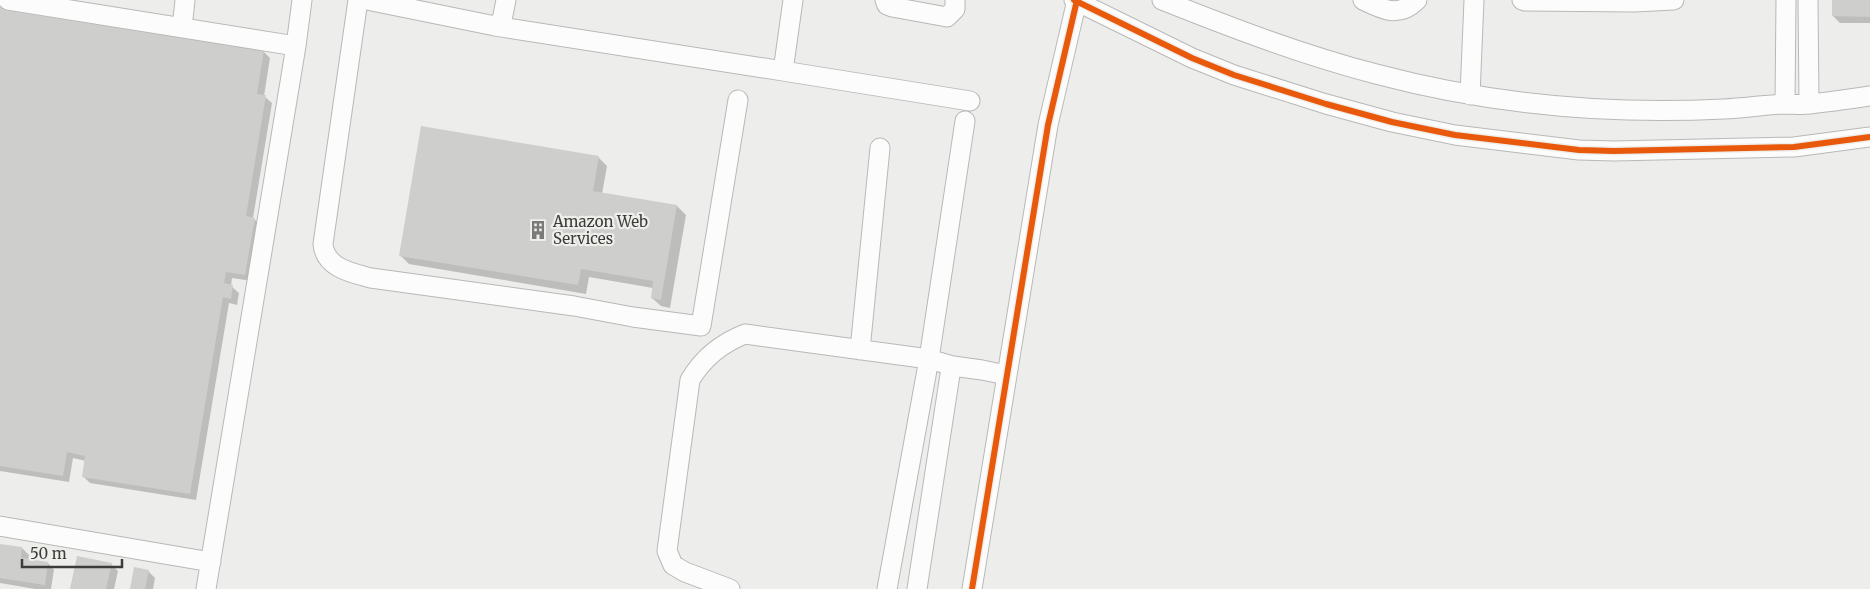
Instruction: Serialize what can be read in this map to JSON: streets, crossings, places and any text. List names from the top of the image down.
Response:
{
  "places": {
    "building": ["Amazon Web Services"]
  },
  "scale_bar": "50 m"
}
